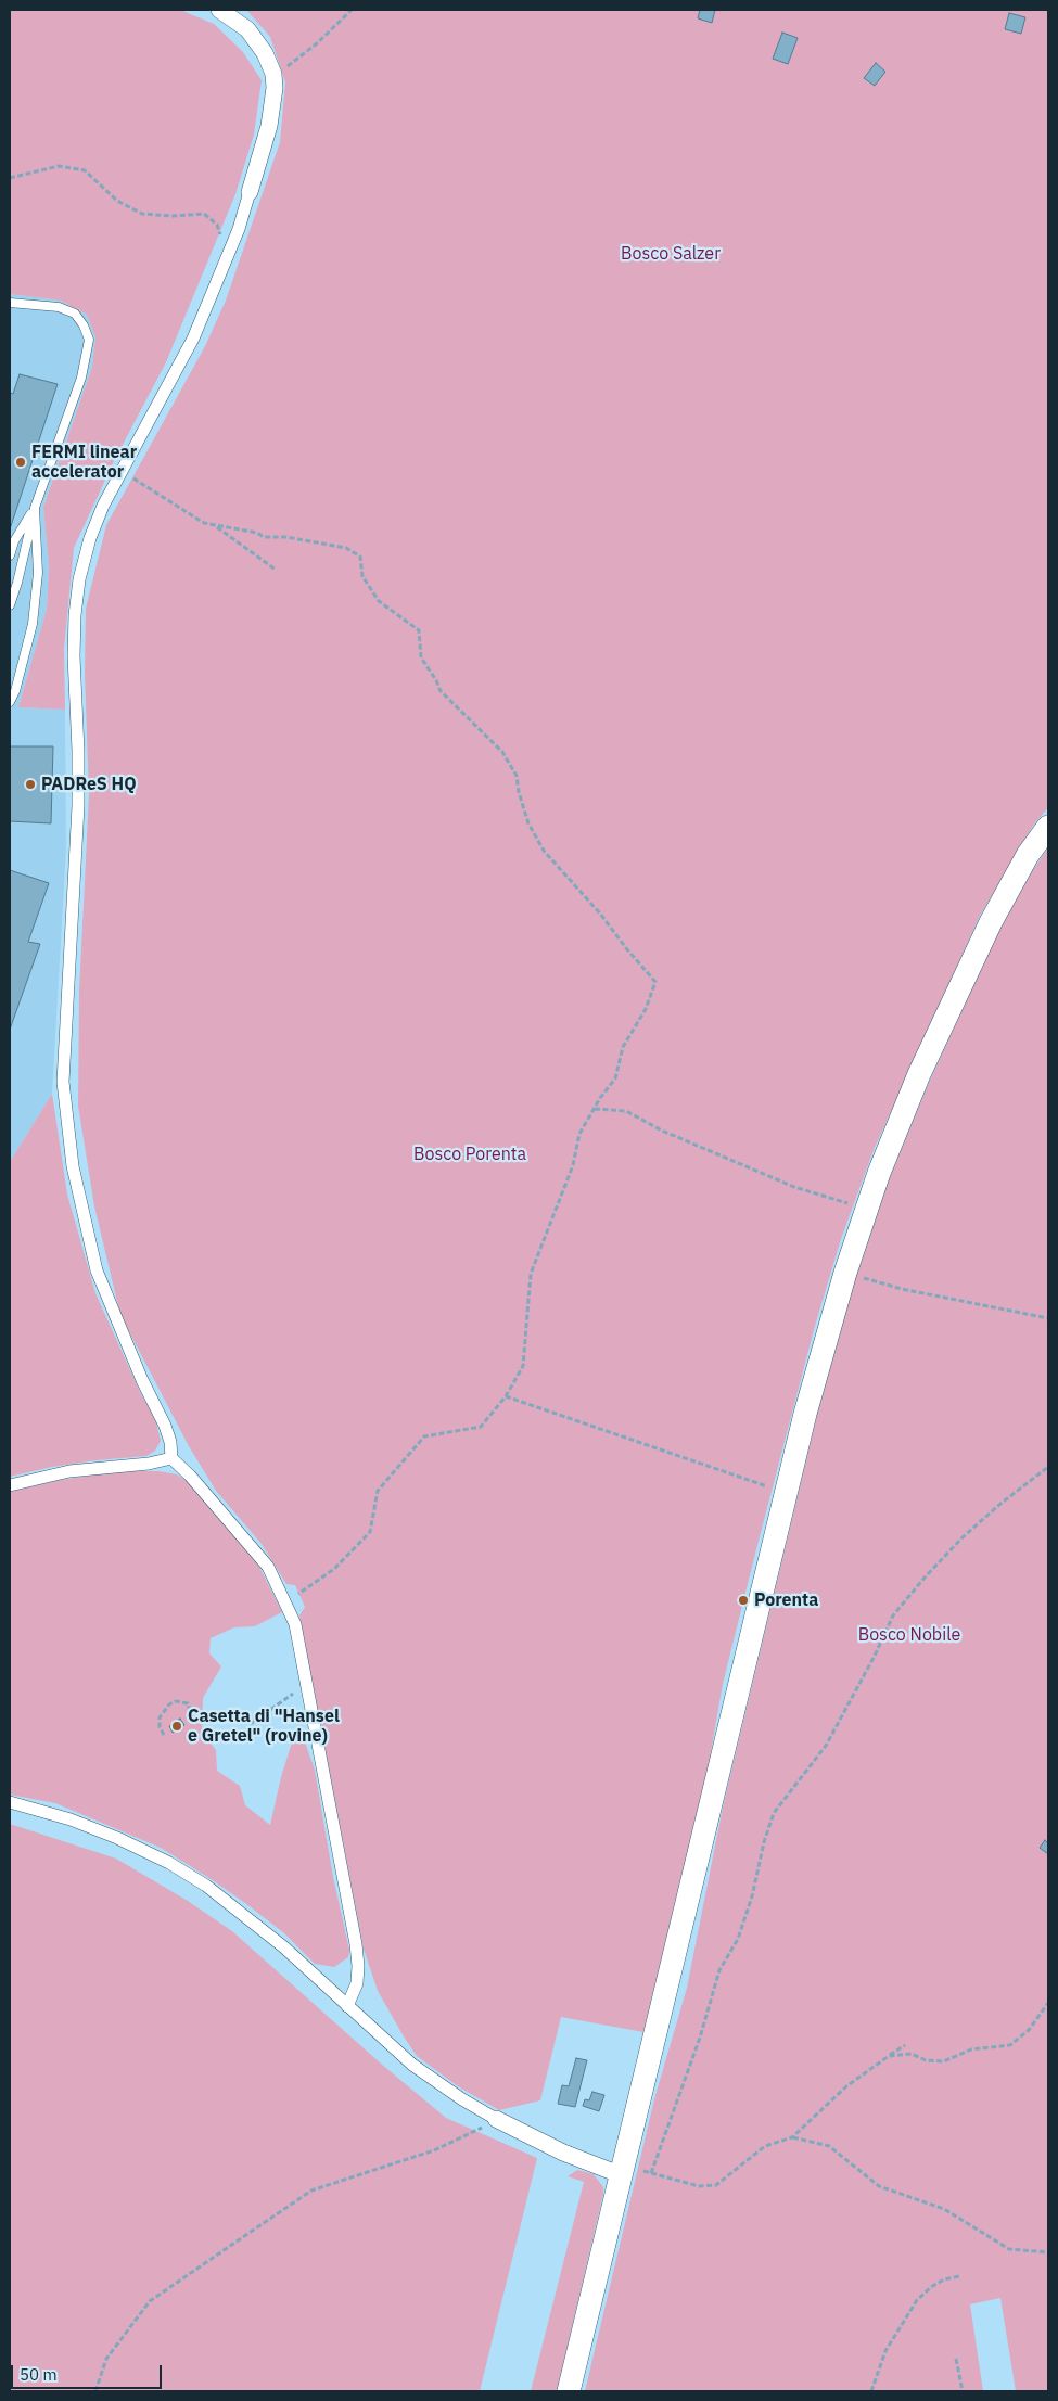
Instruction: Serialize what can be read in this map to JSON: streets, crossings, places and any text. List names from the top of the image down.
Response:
{
  "parks": ["Bosco Salzer", "Bosco Porenta", "Bosco Nobile"],
  "places": [
    "FERMI linear accelerator",
    "PADReS HQ",
    "Porenta",
    "Casetta di \"Hansel e Gretel\" (rovine)"
  ],
  "scale_bar": "50 m"
}
